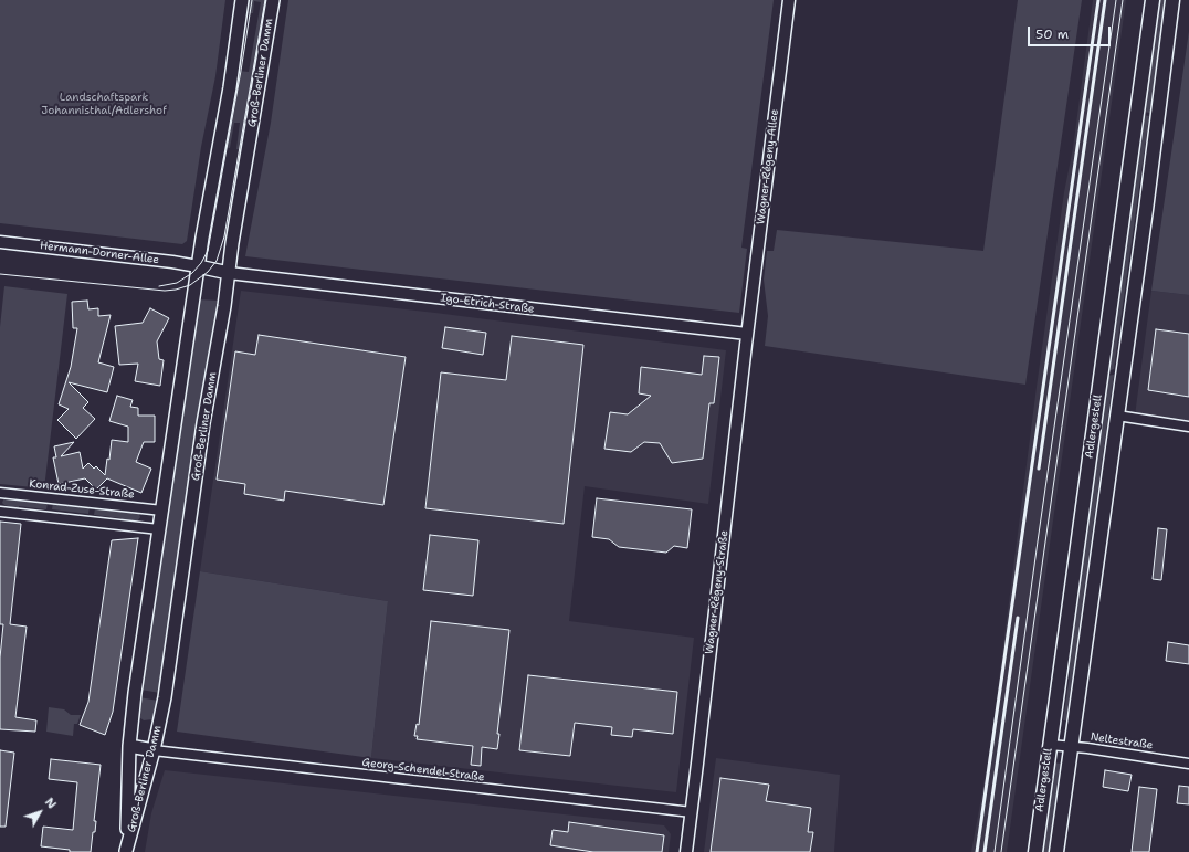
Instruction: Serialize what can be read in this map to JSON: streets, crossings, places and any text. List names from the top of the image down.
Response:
{
  "streets": {
    "main road": ["Groß-Berliner Damm", "Adlergestell"],
    "street": [
      "Wagner-Régeny-Allee",
      "Hermann-Dorner-Allee",
      "Igo-Etrich-Straße",
      "Konrad-Zuse-Straße",
      "Wagner-Régeny-Straße",
      "Neltestraße",
      "Georg-Schendel-Straße"
    ]
  },
  "crossings": [
    ["Groß-Berliner Damm", "Hermann-Dorner-Allee"],
    ["Groß-Berliner Damm", "Igo-Etrich-Straße"],
    ["Groß-Berliner Damm", "Konrad-Zuse-Straße"],
    ["Groß-Berliner Damm", "Georg-Schendel-Straße"],
    ["Wagner-Régeny-Allee", "Igo-Etrich-Straße"],
    ["Wagner-Régeny-Allee", "Wagner-Régeny-Straße"],
    ["Igo-Etrich-Straße", "Wagner-Régeny-Straße"],
    ["Adlergestell", "Neltestraße"],
    ["Wagner-Régeny-Straße", "Georg-Schendel-Straße"]
  ],
  "parks": ["Landschaftspark Johannisthal/Adlershof"],
  "scale_bar": "50 m",
  "north": "top right"
}
